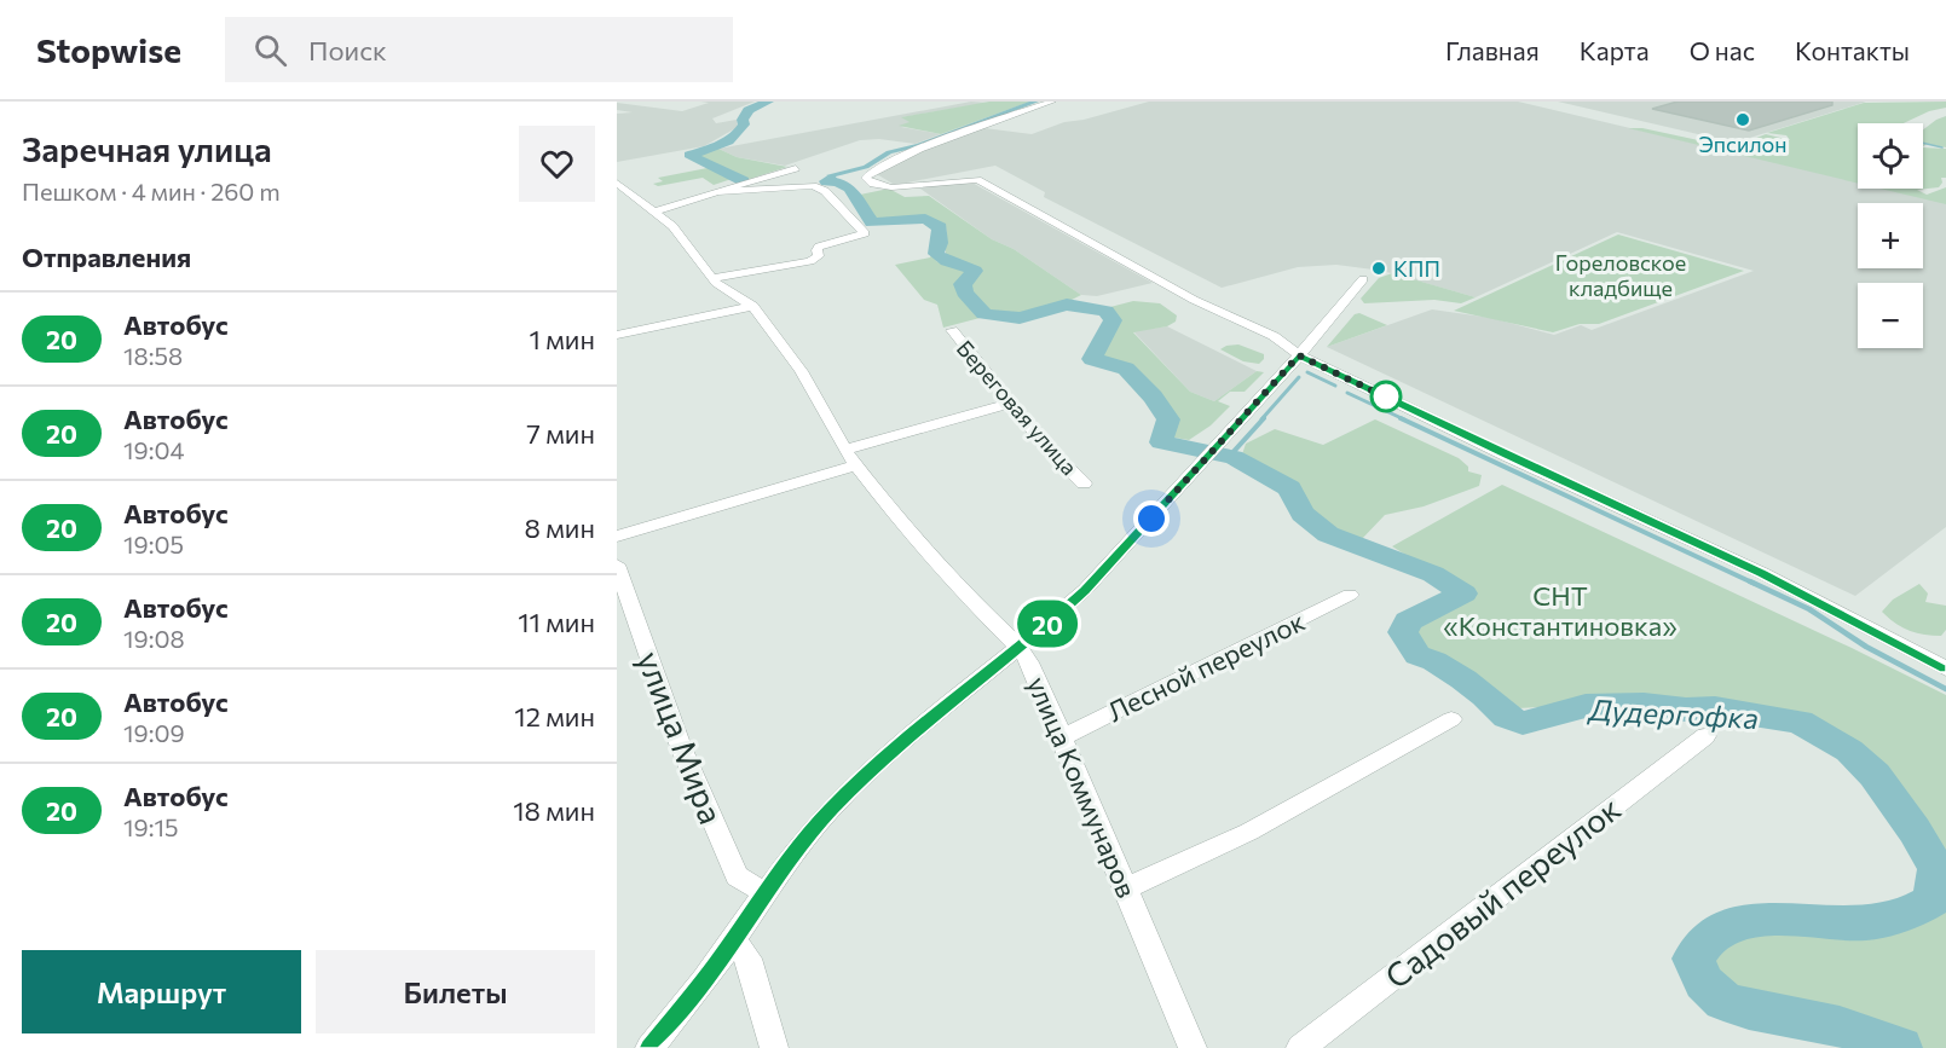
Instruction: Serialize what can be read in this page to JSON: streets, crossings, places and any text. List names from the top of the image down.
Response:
{
  "streets": {
    "street": [
      "Береговая улица",
      "Лесной переулок",
      "улица Мира",
      "улица Коммунаров",
      "Садовый переулок"
    ]
  },
  "crossings": [
    ["Лесной переулок", "улица Коммунаров"]
  ],
  "water": ["Дудергофка"],
  "parks": ["Гореловское кладбище", "СНТ «Константиновка»"],
  "places": ["Эпсилон", "КПП"],
  "lines": ["bus line 20"],
  "page": {
    "header": "Stopwise",
    "search": "Поиск",
    "nav": [
      "Главная",
      "Карта",
      "О нас",
      "Контакты"
    ],
    "heading": [
      ["Заречная улица", "Пешком · 4 мин · 260 m"],
      "Отправления"
    ],
    "on_map": "20",
    "map_buttons": ["+", "−"],
    "list": [
      {
        "mark": "20",
        "name": "Автобус",
        "note": "18:58",
        "value": "1 мин"
      },
      {
        "mark": "20",
        "name": "Автобус",
        "note": "19:04",
        "value": "7 мин"
      },
      {
        "mark": "20",
        "name": "Автобус",
        "note": "19:05",
        "value": "8 мин"
      },
      {
        "mark": "20",
        "name": "Автобус",
        "note": "19:08",
        "value": "11 мин"
      },
      {
        "mark": "20",
        "name": "Автобус",
        "note": "19:09",
        "value": "12 мин"
      },
      {
        "mark": "20",
        "name": "Автобус",
        "note": "19:15",
        "value": "18 мин"
      }
    ],
    "buttons": ["Маршрут", "Билеты"]
  }
}
